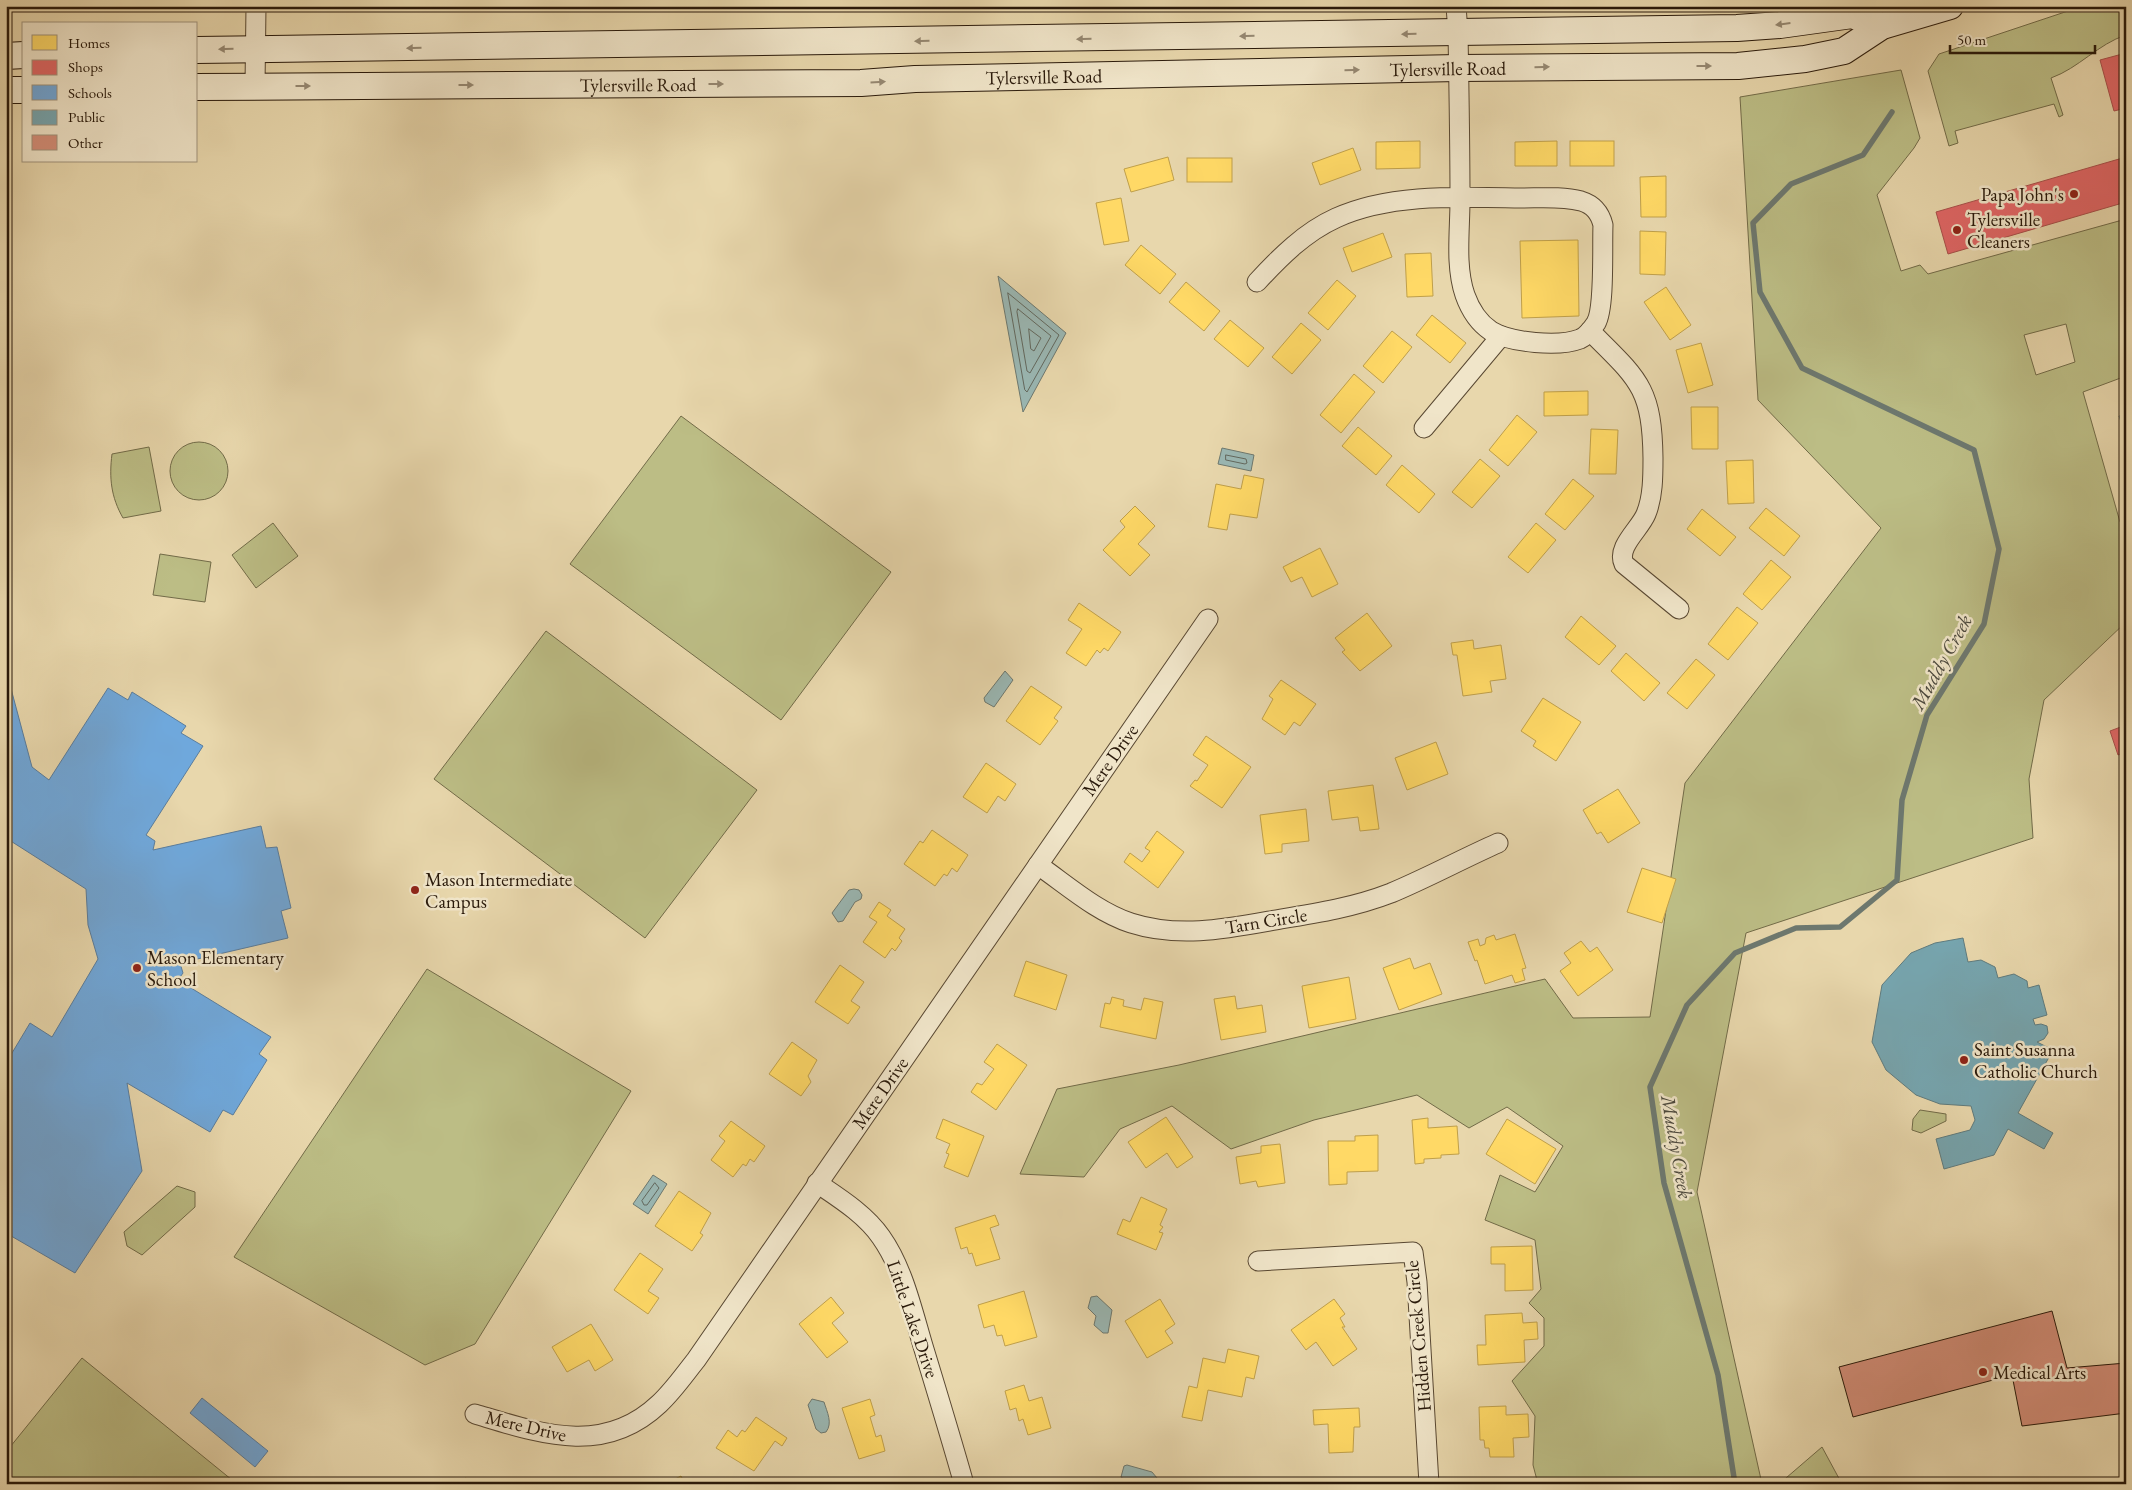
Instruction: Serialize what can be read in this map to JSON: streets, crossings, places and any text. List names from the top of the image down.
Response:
{
  "streets": {
    "main road": ["Tylersville Road"],
    "street": [
      "Mere Drive",
      "Tarn Circle",
      "Little Lake Drive",
      "Hidden Creek Circle"
    ]
  },
  "crossings": [
    ["Mere Drive", "Tarn Circle"],
    ["Mere Drive", "Little Lake Drive"]
  ],
  "water": ["Muddy Creek"],
  "places": [
    "Papa John's",
    "Tylersville Cleaners",
    "Mason Intermediate Campus",
    "Mason Elementary School",
    "Saint Susanna Catholic Church",
    "Medical Arts"
  ],
  "legend": [
    "Homes",
    "Shops",
    "Schools",
    "Public",
    "Other"
  ],
  "scale_bar": "50 m"
}
